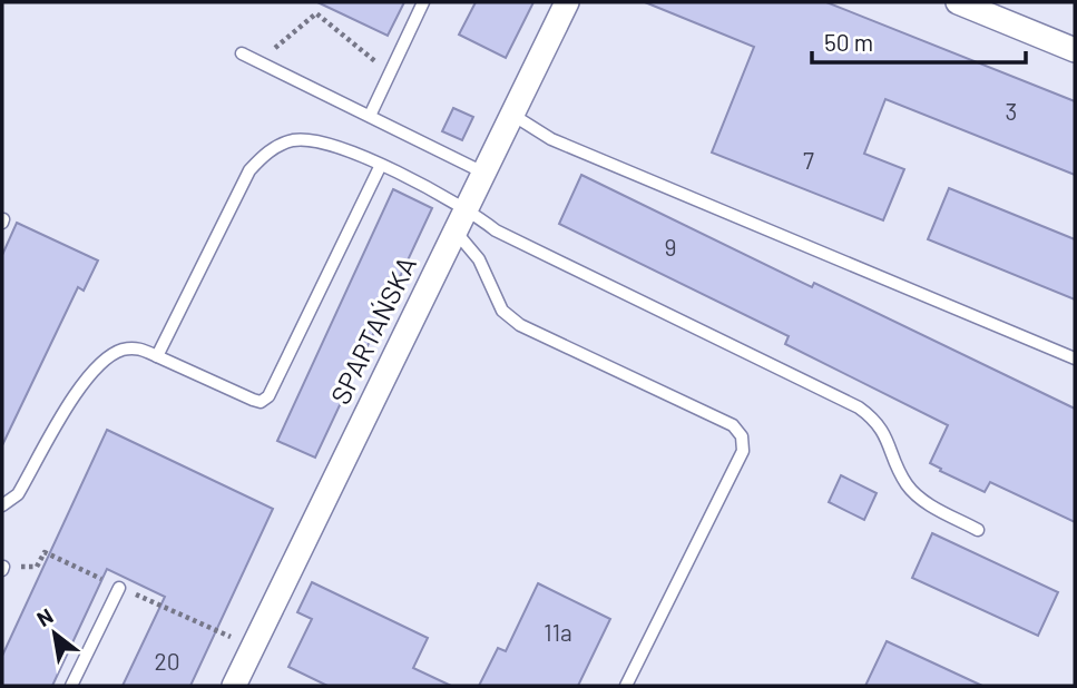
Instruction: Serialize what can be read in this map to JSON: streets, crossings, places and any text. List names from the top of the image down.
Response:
{
  "streets": {
    "street": ["SPARTAŃSKA"]
  },
  "house_numbers": [
    "3",
    "7",
    "9",
    "11a",
    "20"
  ],
  "scale_bar": "50 m",
  "north": "top left"
}
